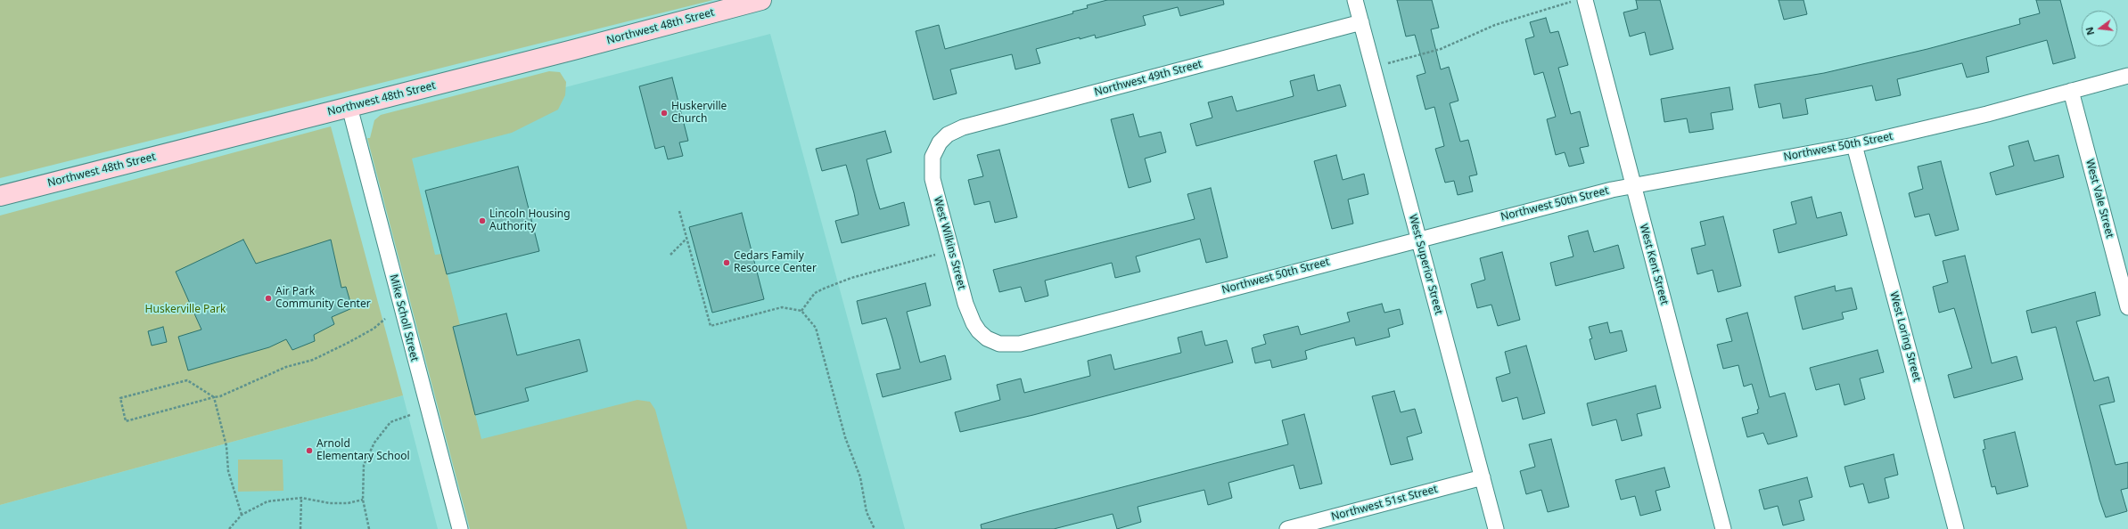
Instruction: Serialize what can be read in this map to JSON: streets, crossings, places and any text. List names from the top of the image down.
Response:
{
  "streets": {
    "main road": ["Northwest 48th Street"],
    "street": [
      "Northwest 49th Street",
      "Northwest 50th Street",
      "West Vale Street",
      "West Wilkins Street",
      "West Superior Street",
      "West Kent Street",
      "Mike Scholl Street",
      "West Loring Street",
      "Northwest 51st Street"
    ]
  },
  "crossings": [
    ["Northwest 48th Street", "Mike Scholl Street"],
    ["Northwest 49th Street", "West Wilkins Street"],
    ["Northwest 49th Street", "West Superior Street"],
    ["Northwest 50th Street", "West Vale Street"],
    ["Northwest 50th Street", "West Wilkins Street"],
    ["Northwest 50th Street", "West Superior Street"],
    ["Northwest 50th Street", "West Kent Street"],
    ["Northwest 50th Street", "West Loring Street"],
    ["West Superior Street", "Northwest 51st Street"]
  ],
  "parks": ["Huskerville Park"],
  "places": [
    "Huskerville Church",
    "Lincoln Housing Authority",
    "Cedars Family Resource Center",
    "Air Park Community Center",
    "Arnold Elementary School"
  ],
  "north": "left"
}
